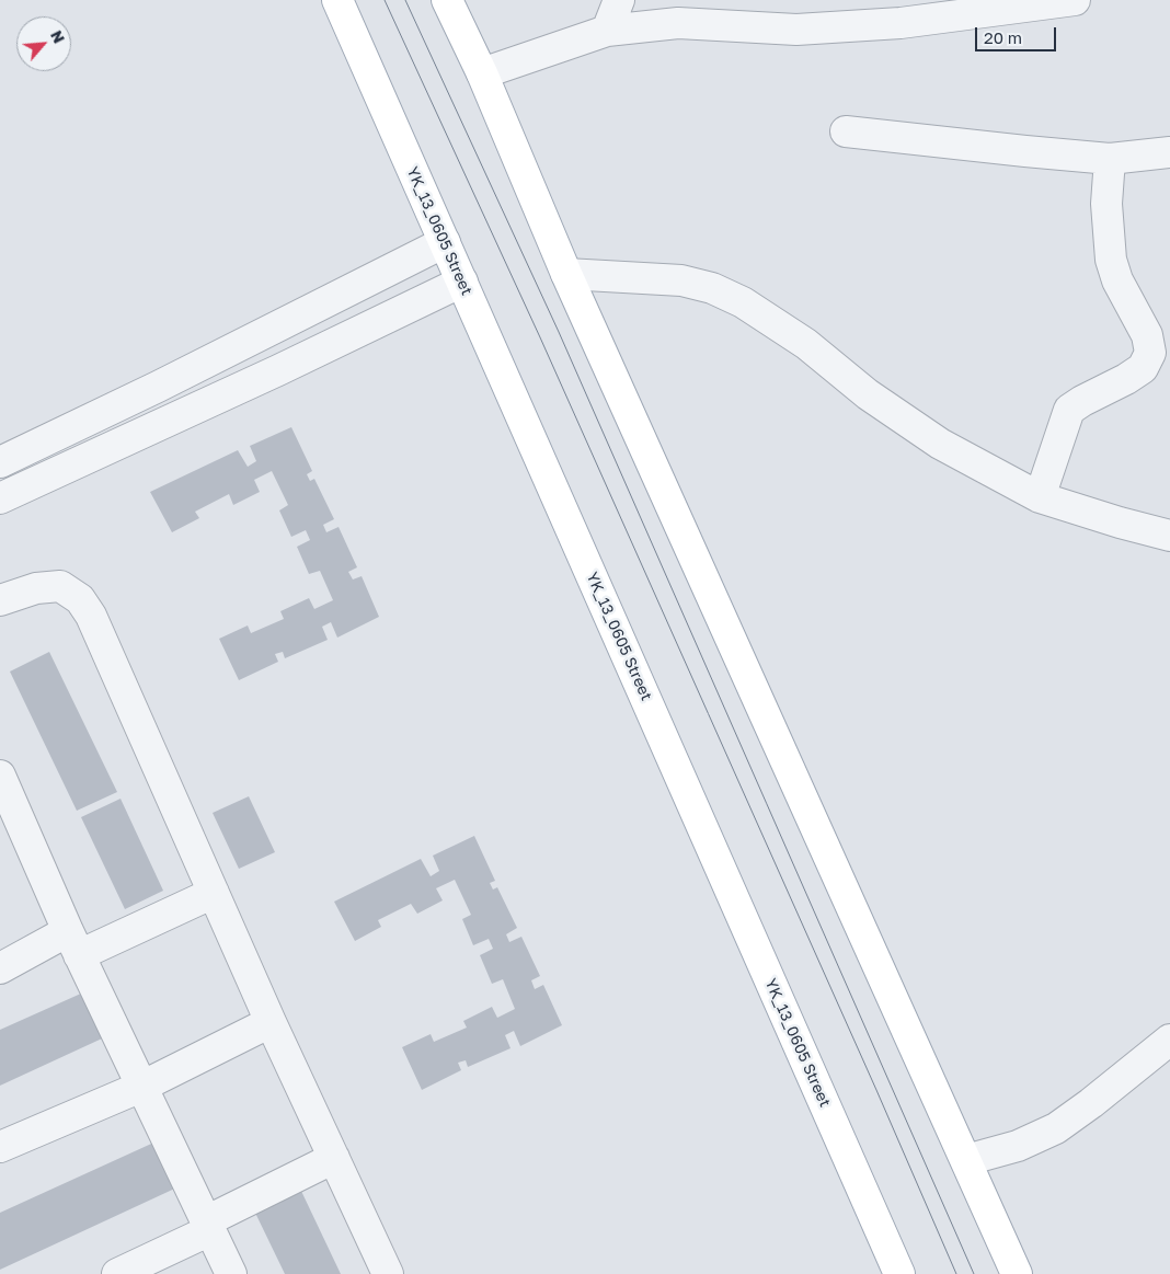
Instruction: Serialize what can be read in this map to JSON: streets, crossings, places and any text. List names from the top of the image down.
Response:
{
  "streets": {
    "main road": ["YK_13_0605 Street"]
  },
  "scale_bar": "20 m",
  "north": "top right"
}
